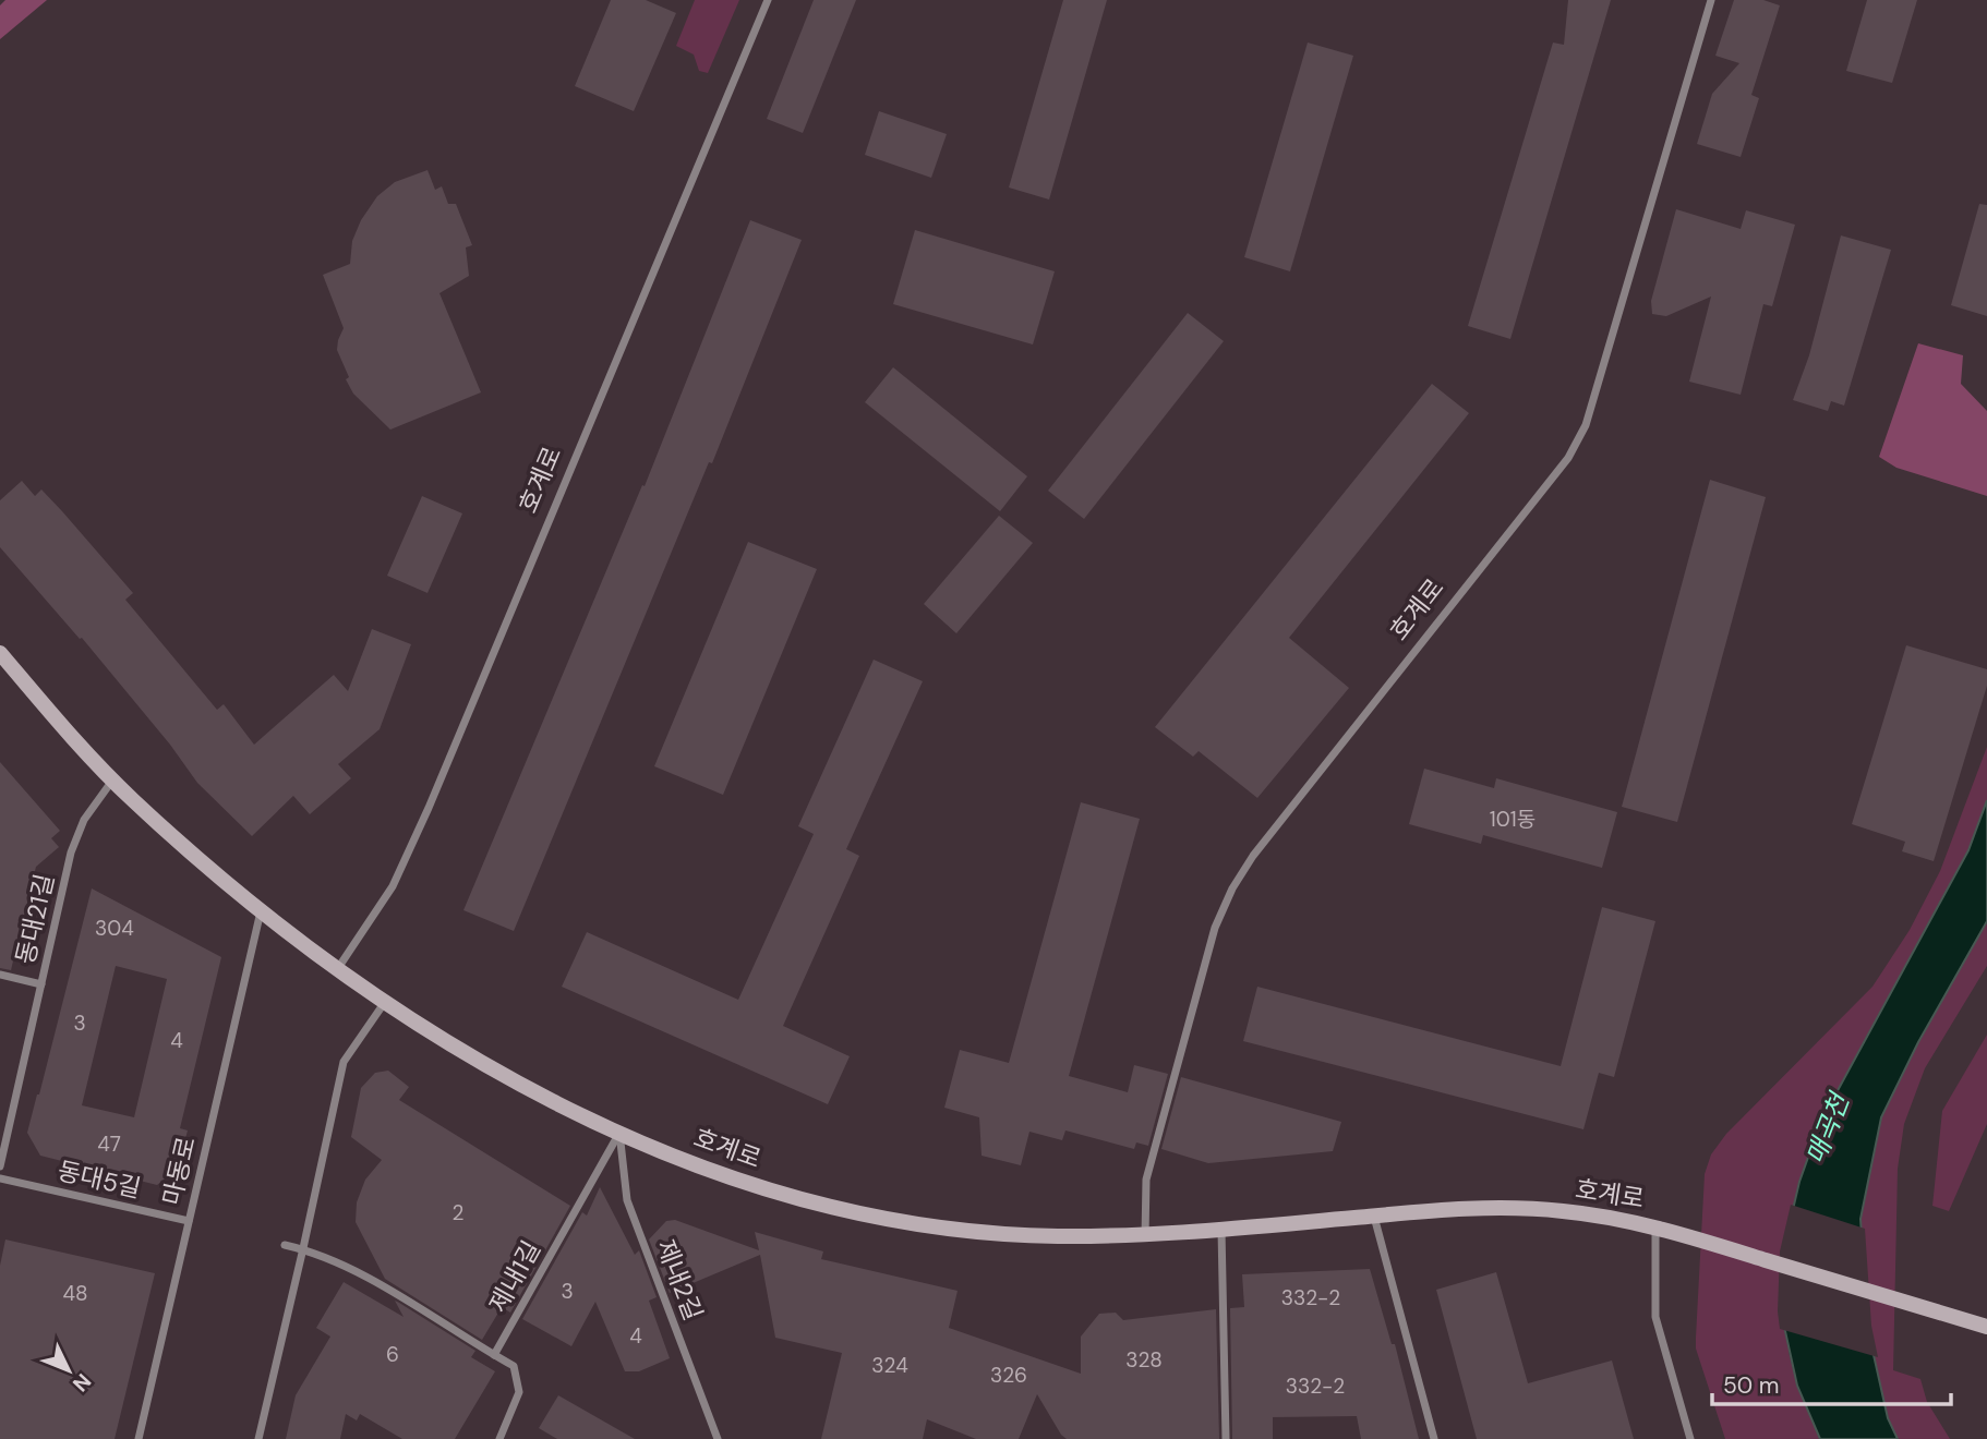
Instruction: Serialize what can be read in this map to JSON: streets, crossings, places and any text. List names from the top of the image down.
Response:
{
  "streets": {
    "street": [
      "호계로",
      "동대21길",
      "마동로",
      "동대5길",
      "제내1길",
      "제내2길"
    ]
  },
  "crossings": [
    ["호계로", "동대21길"],
    ["호계로", "마동로"],
    ["호계로", "제내1길"],
    ["호계로", "제내2길"],
    ["마동로", "동대5길"],
    ["제내1길", "제내2길"]
  ],
  "water": ["매곡천"],
  "house_numbers": [
    "101동",
    "304",
    "3",
    "4",
    "47",
    "2",
    "3",
    "48",
    "332-2",
    "4",
    "6",
    "328",
    "324",
    "326",
    "332-2"
  ],
  "scale_bar": "50 m",
  "north": "bottom right"
}
